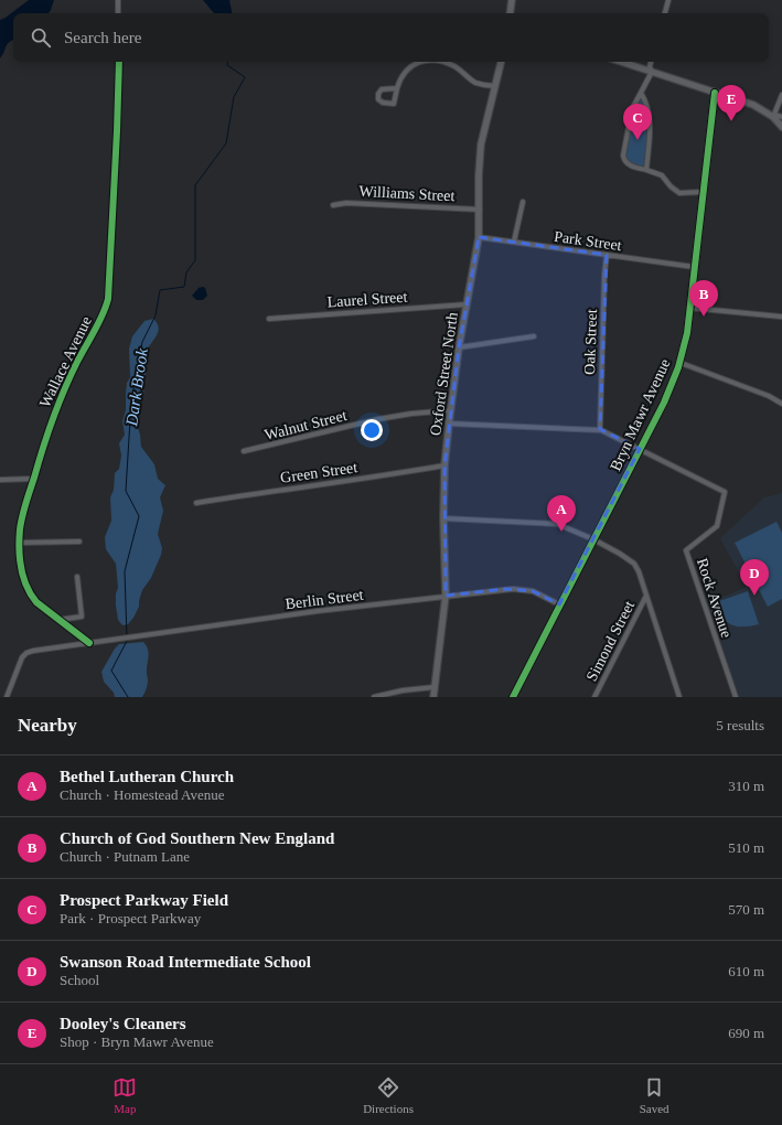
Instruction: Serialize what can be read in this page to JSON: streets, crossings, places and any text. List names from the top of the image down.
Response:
{
  "streets": {
    "main road": ["Oxford Street North", "Bryn Mawr Avenue"],
    "street": [
      "Williams Street",
      "Park Street",
      "Laurel Street",
      "Oak Street",
      "Wallace Avenue",
      "Walnut Street",
      "Green Street",
      "Rock Avenue",
      "Berlin Street",
      "Simond Street"
    ]
  },
  "crossings": [
    ["Williams Street", "Oxford Street North"],
    ["Park Street", "Oak Street"],
    ["Park Street", "Oxford Street North"],
    ["Park Street", "Bryn Mawr Avenue"],
    ["Laurel Street", "Oxford Street North"],
    ["Oak Street", "Rock Avenue"],
    ["Wallace Avenue", "Berlin Street"],
    ["Oxford Street North", "Walnut Street"],
    ["Oxford Street North", "Green Street"],
    ["Oxford Street North", "Rock Avenue"],
    ["Oxford Street North", "Berlin Street"],
    ["Bryn Mawr Avenue", "Rock Avenue"],
    ["Bryn Mawr Avenue", "Berlin Street"]
  ],
  "water": ["Dark Brook"],
  "page": {
    "search": "Search here",
    "pins": [
      "E",
      "C",
      "B",
      "A",
      "D"
    ],
    "heading": ["Nearby", "5 results"],
    "list": [
      {
        "mark": "A",
        "name": "Bethel Lutheran Church",
        "note": "Church · Homestead Avenue",
        "value": "310 m"
      },
      {
        "mark": "B",
        "name": "Church of God Southern New England",
        "note": "Church · Putnam Lane",
        "value": "510 m"
      },
      {
        "mark": "C",
        "name": "Prospect Parkway Field",
        "note": "Park · Prospect Parkway",
        "value": "570 m"
      },
      {
        "mark": "D",
        "name": "Swanson Road Intermediate School",
        "note": "School",
        "value": "610 m"
      },
      {
        "mark": "E",
        "name": "Dooley's Cleaners",
        "note": "Shop · Bryn Mawr Avenue",
        "value": "690 m"
      }
    ],
    "nav": ["Map", "Directions", "Saved"]
  }
}
